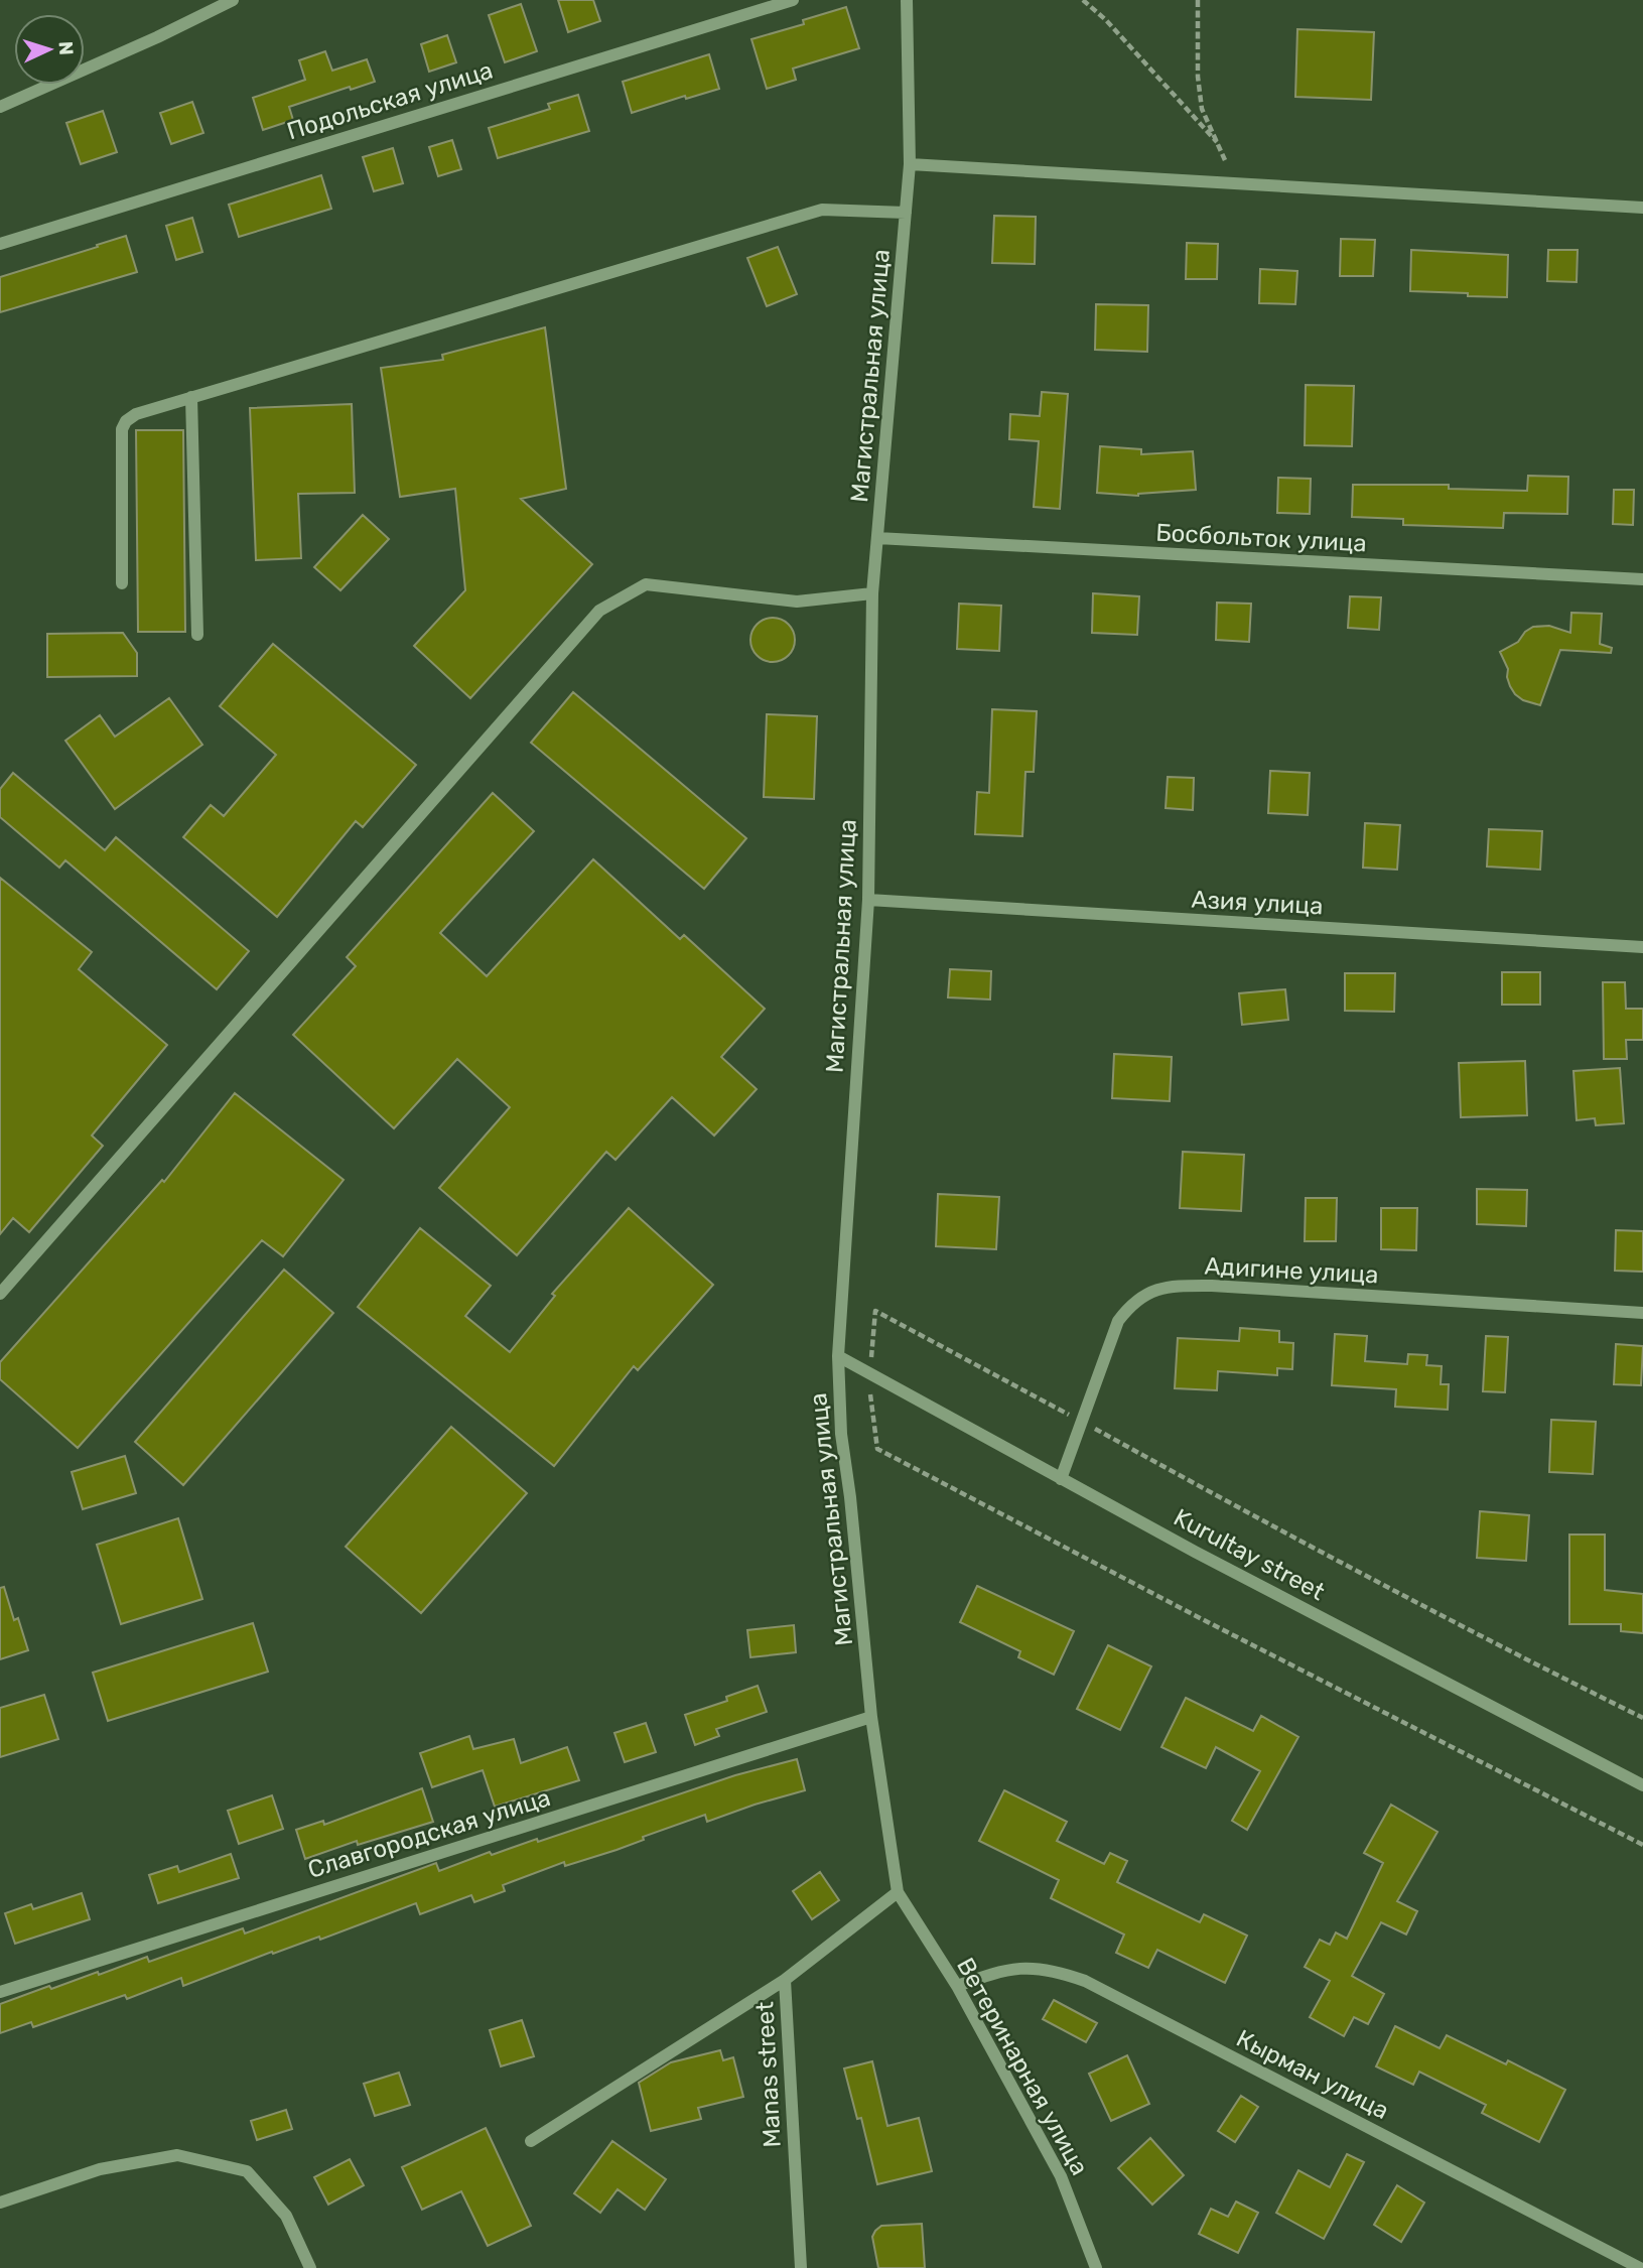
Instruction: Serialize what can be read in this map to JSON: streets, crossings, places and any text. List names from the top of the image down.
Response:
{
  "streets": {
    "street": [
      "Подольская улица",
      "Магистральная улица",
      "Босбольток улица",
      "Азия улица",
      "Адигине улица",
      "Kurultay street",
      "Славгородская улица",
      "Ветеринарная улица",
      "Manas street",
      "Кырман улица"
    ]
  },
  "crossings": [
    ["Магистральная улица", "Босбольток улица"],
    ["Магистральная улица", "Азия улица"],
    ["Магистральная улица", "Kurultay street"],
    ["Магистральная улица", "Славгородская улица"],
    ["Магистральная улица", "Ветеринарная улица"],
    ["Магистральная улица", "Manas street"],
    ["Адигине улица", "Kurultay street"],
    ["Ветеринарная улица", "Manas street"],
    ["Ветеринарная улица", "Кырман улица"]
  ],
  "north": "right"
}
